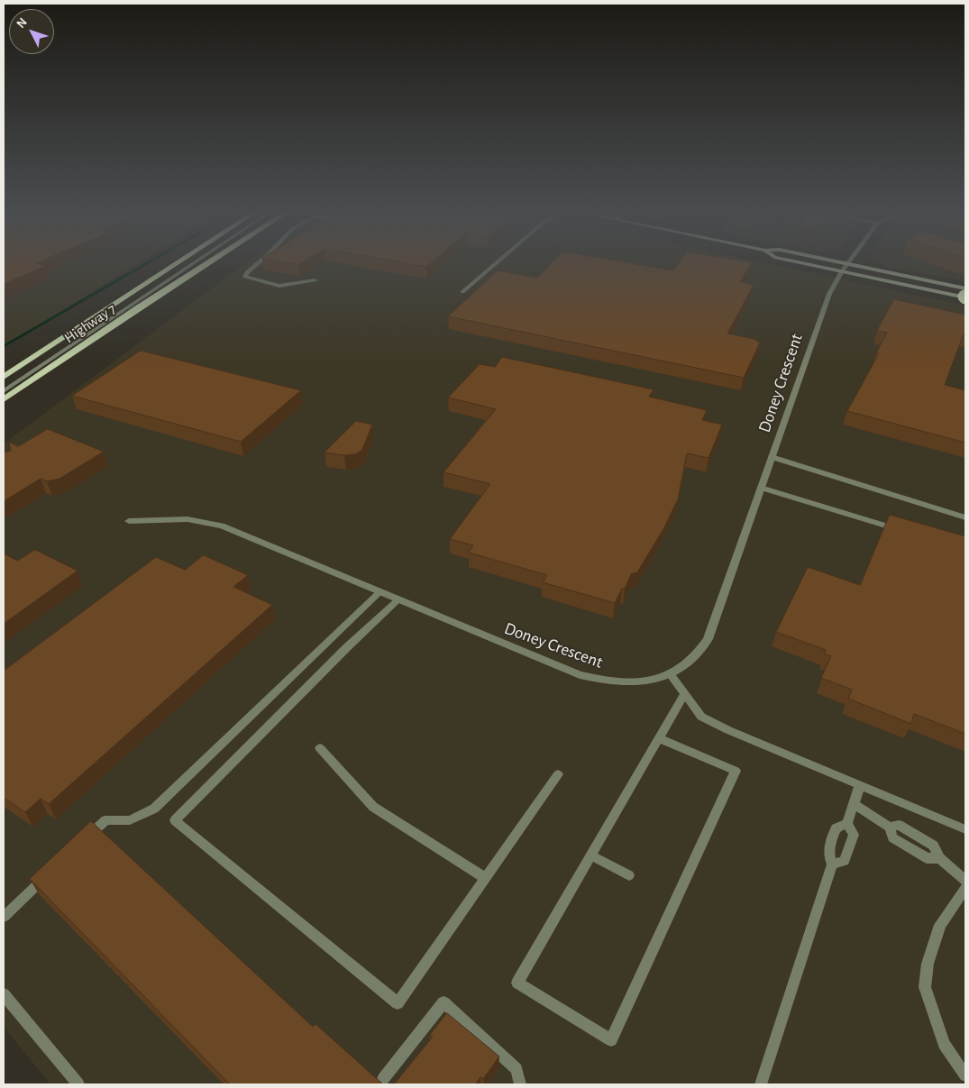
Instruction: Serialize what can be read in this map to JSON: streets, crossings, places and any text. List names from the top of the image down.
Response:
{
  "streets": {
    "main road": ["Highway 7"],
    "street": ["Doney Crescent"]
  },
  "north": "top left"
}
